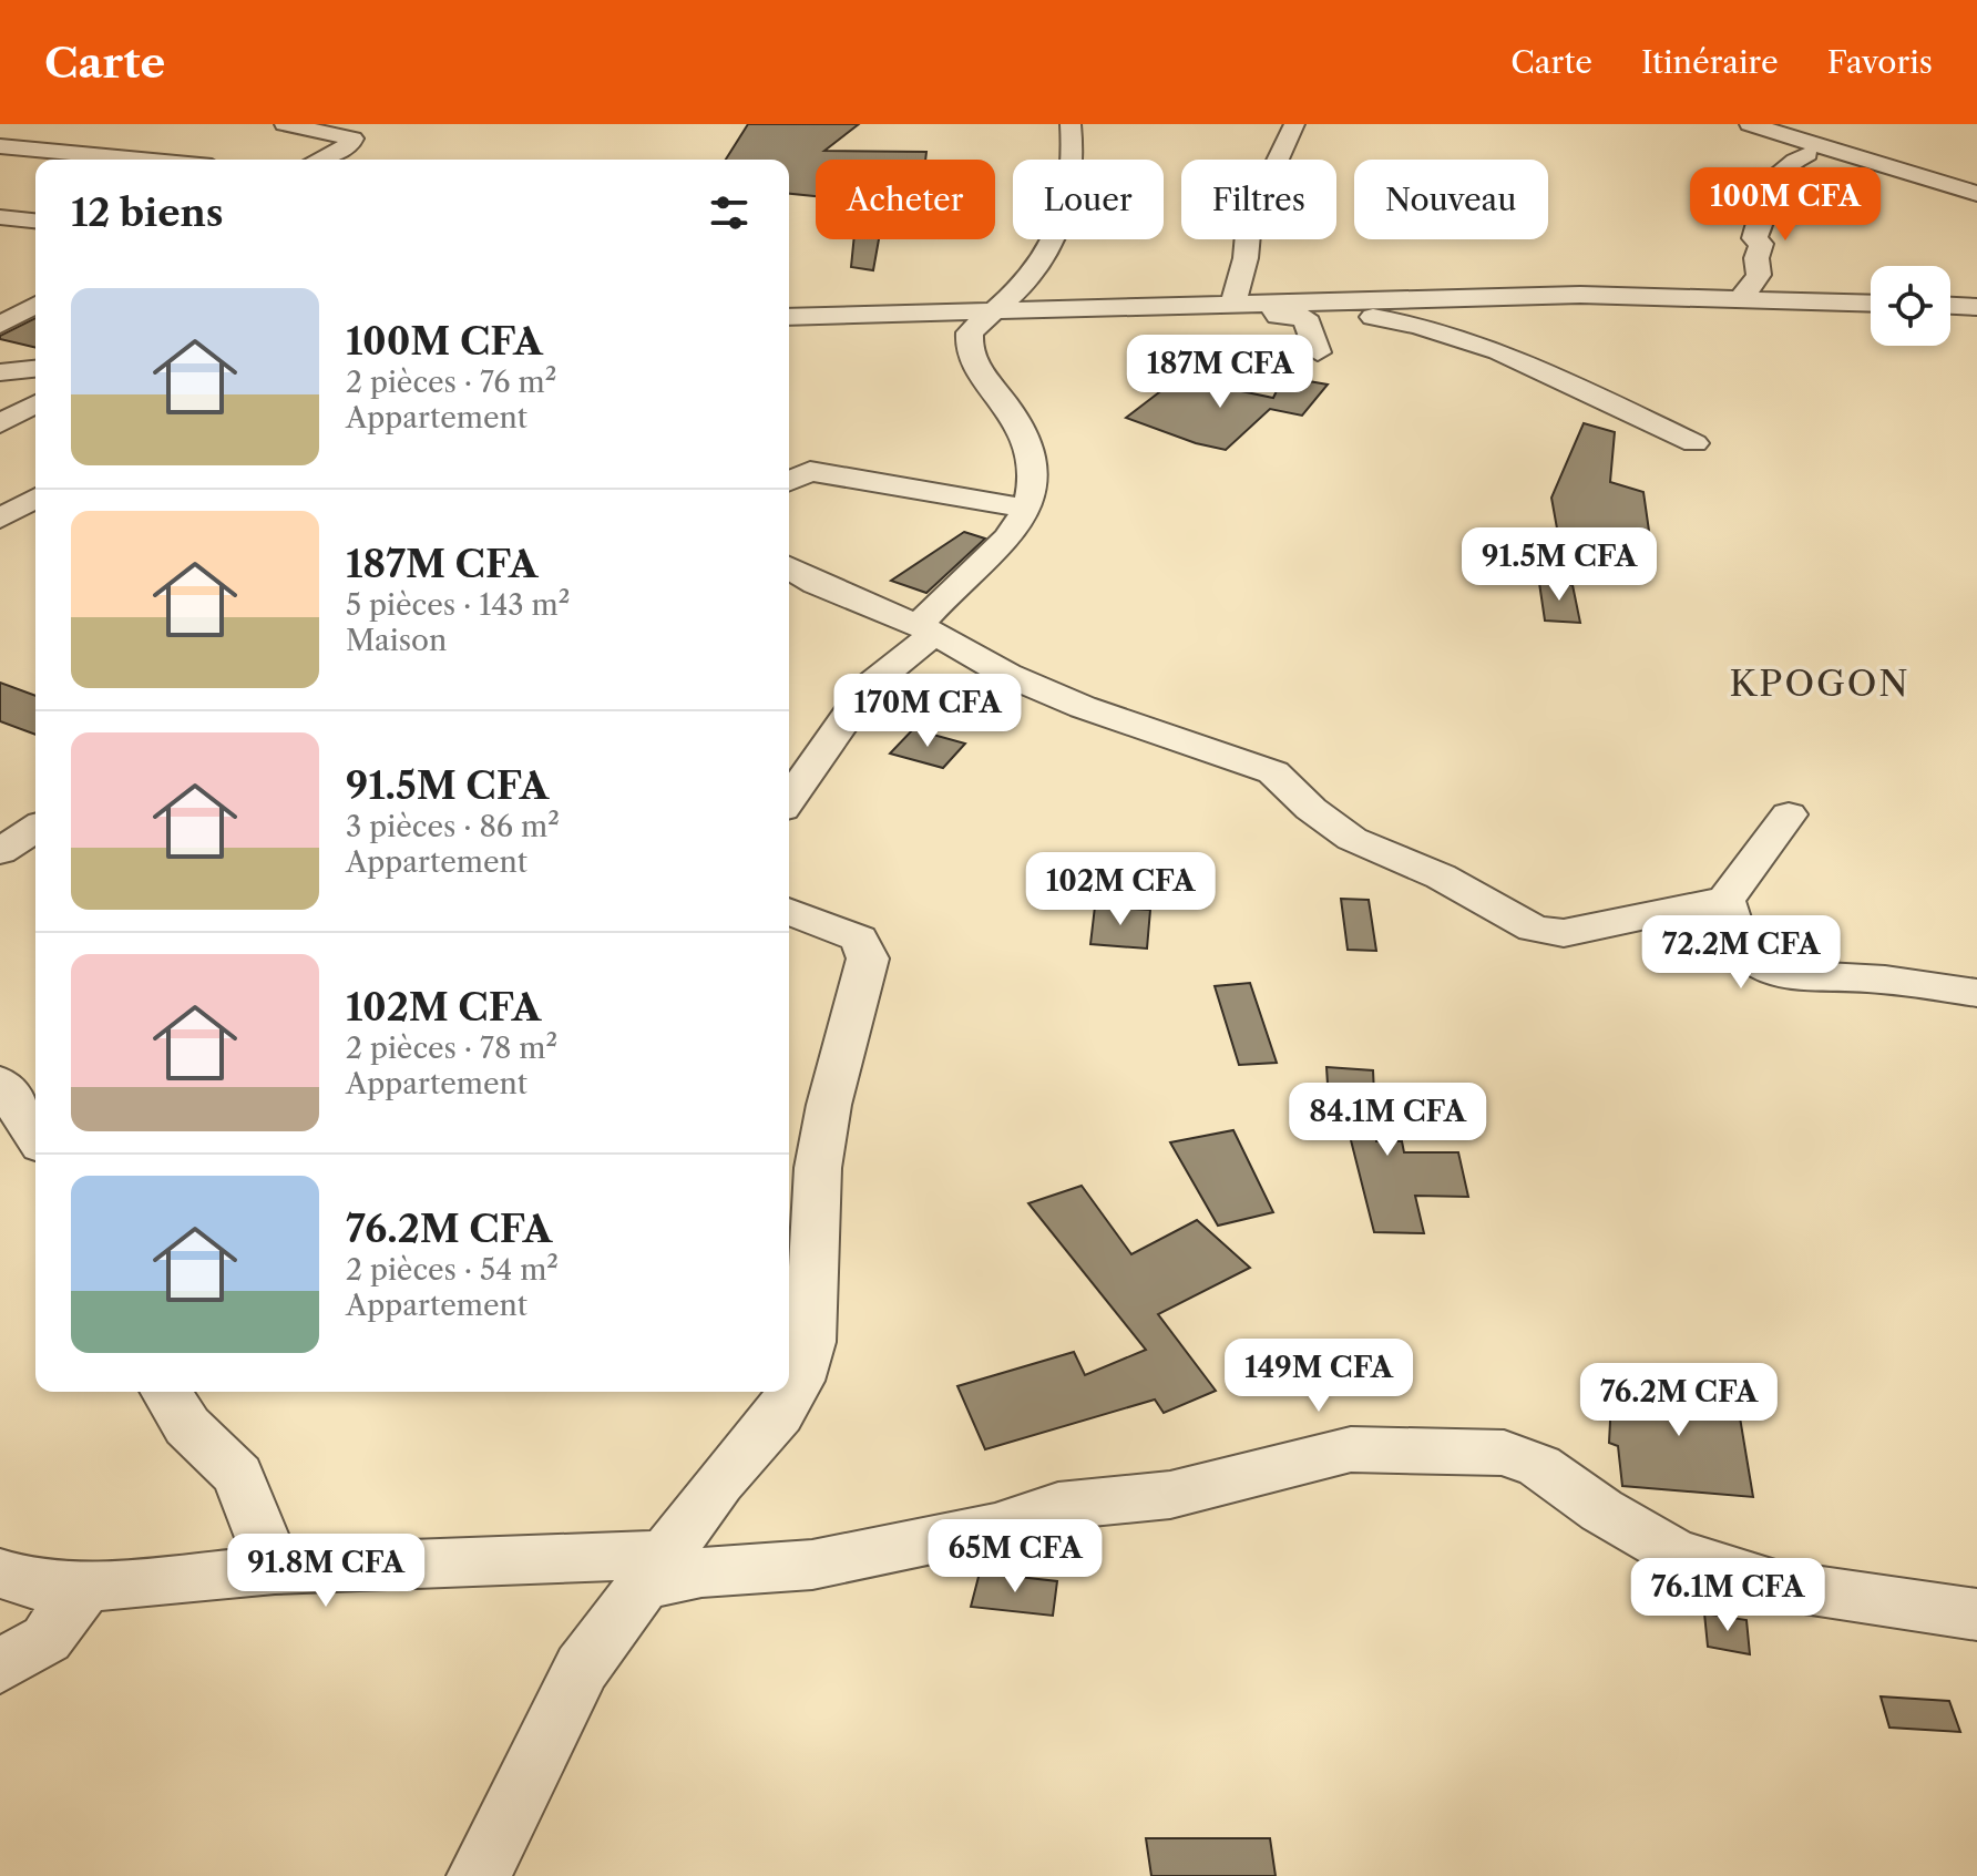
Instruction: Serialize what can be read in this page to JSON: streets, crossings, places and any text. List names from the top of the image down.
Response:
{
  "districts": ["KPOGON"],
  "page": {
    "header": "Carte",
    "nav": ["Carte", "Itinéraire", "Favoris"],
    "chip": [
      "Acheter",
      "Louer",
      "Filtres",
      "Nouveau"
    ],
    "heading": "12 biens",
    "price": [
      "100M CFA",
      "187M CFA",
      "91.5M CFA",
      "170M CFA",
      "102M CFA",
      "72.2M CFA",
      "84.1M CFA",
      "149M CFA",
      "76.2M CFA",
      "65M CFA",
      "91.8M CFA",
      "76.1M CFA"
    ],
    "list": [
      {
        "name": "100M CFA",
        "note": "2 pièces · 76 m² · Appartement"
      },
      {
        "name": "187M CFA",
        "note": "5 pièces · 143 m² · Maison"
      },
      {
        "name": "91.5M CFA",
        "note": "3 pièces · 86 m² · Appartement"
      },
      {
        "name": "102M CFA",
        "note": "2 pièces · 78 m² · Appartement"
      },
      {
        "name": "76.2M CFA",
        "note": "2 pièces · 54 m² · Appartement"
      }
    ]
  }
}
